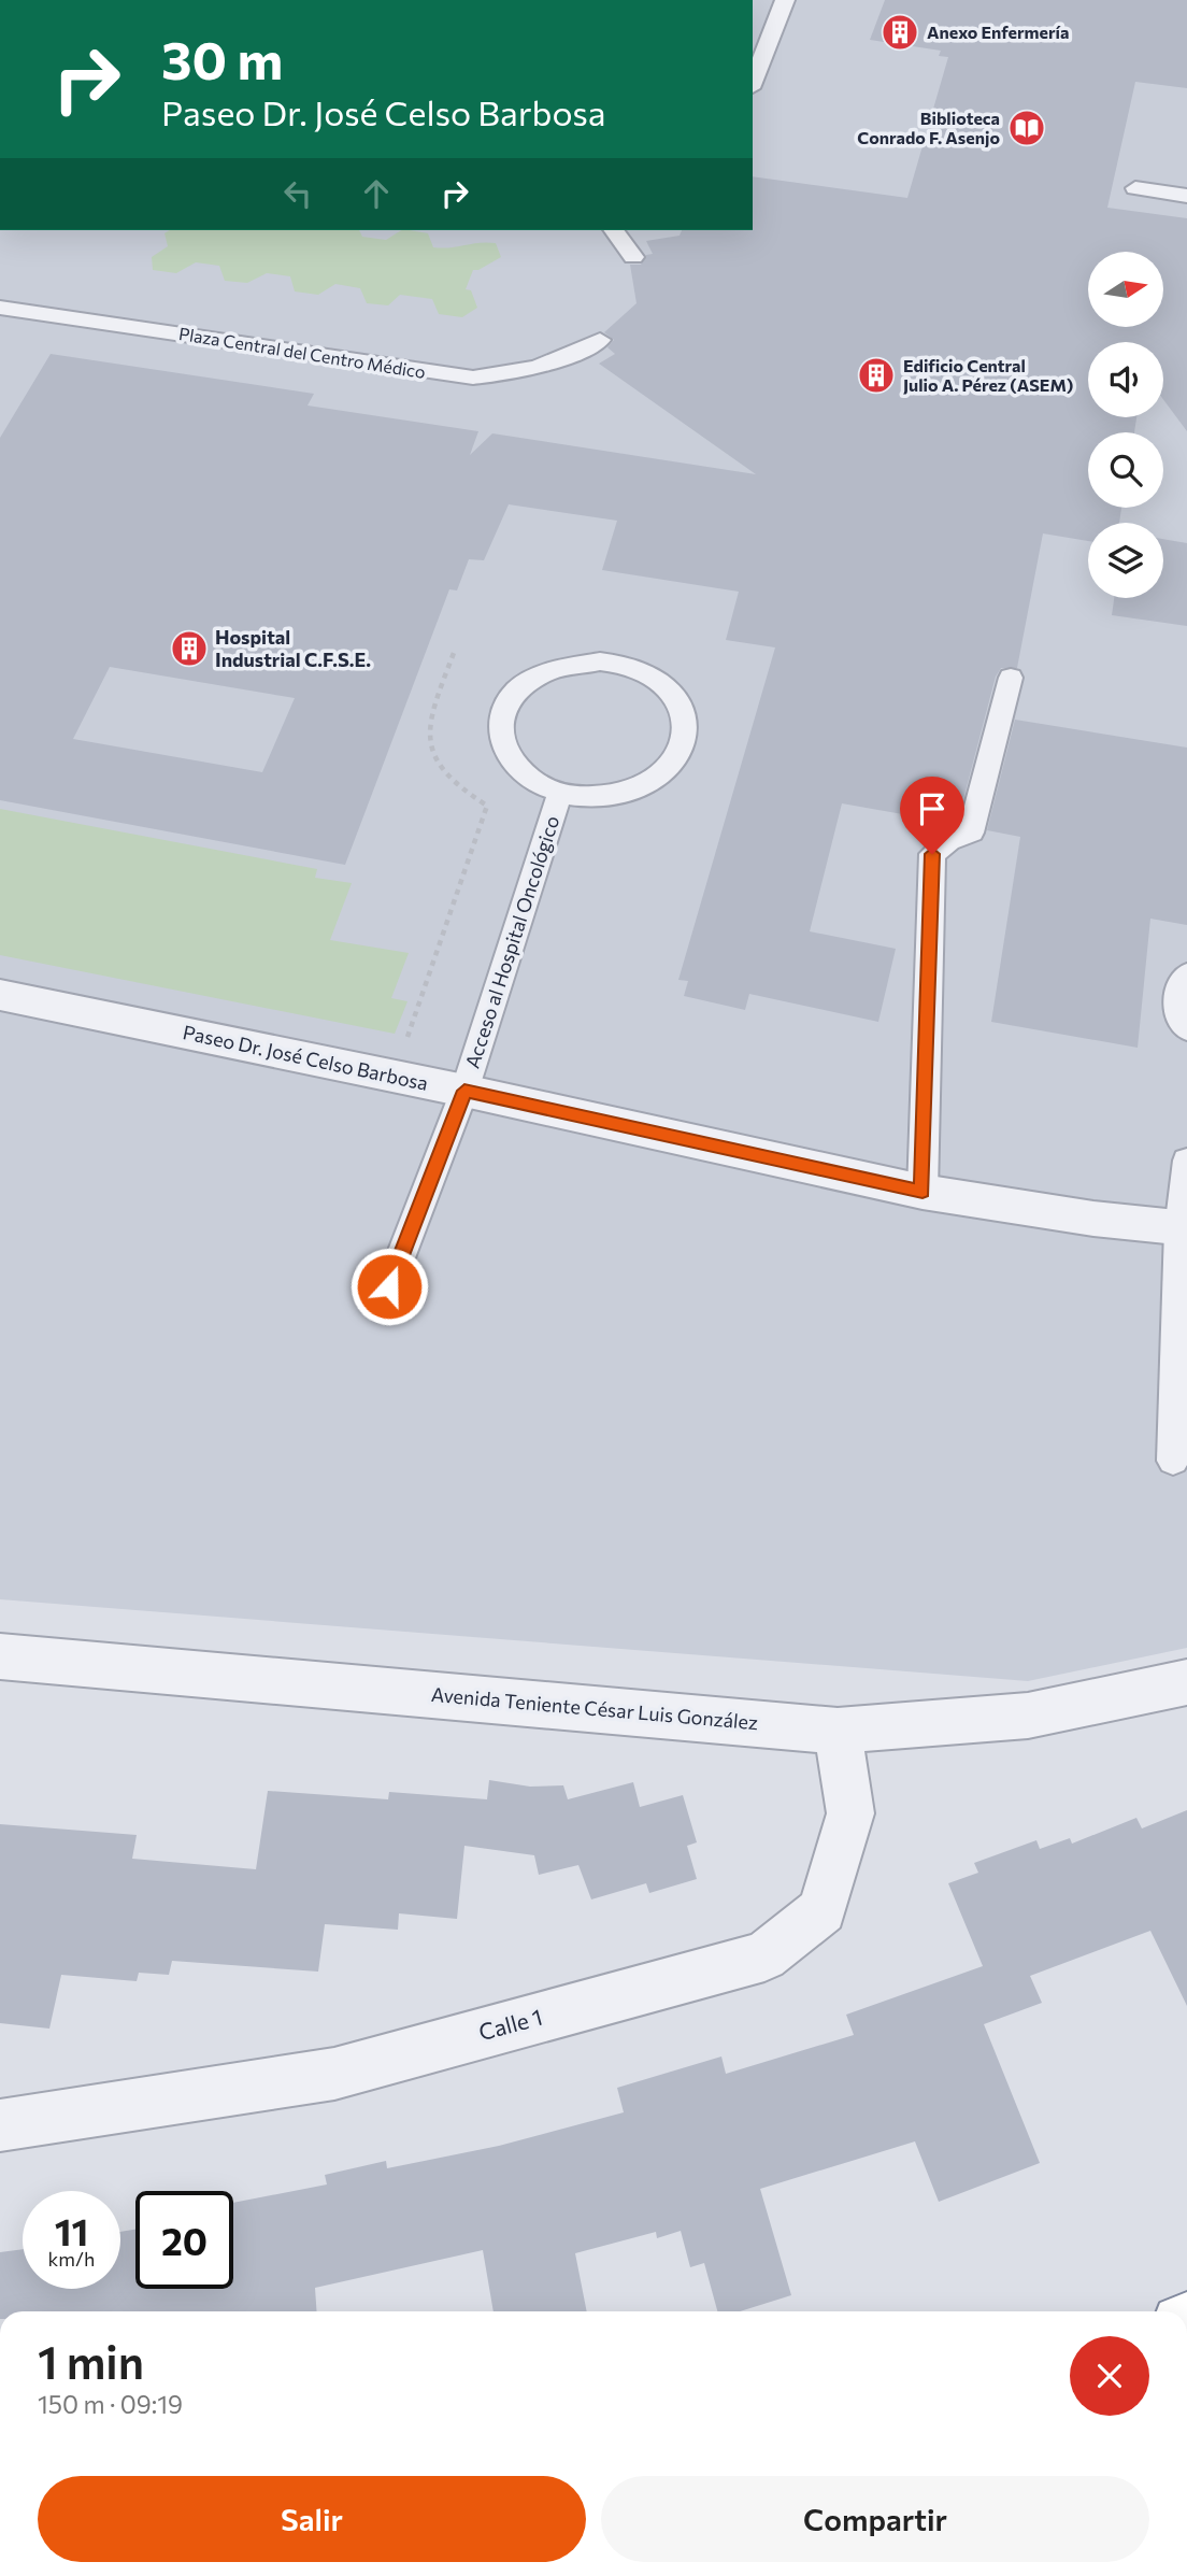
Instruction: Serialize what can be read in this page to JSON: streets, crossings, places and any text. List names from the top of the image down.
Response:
{
  "streets": {
    "street": ["Paseo Dr. José Celso Barbosa", "Avenida Teniente César Luis González", "Calle 1"],
    "lane": ["Plaza Central del Centro Médico", "Acceso al Hospital Oncológico"]
  },
  "crossings": [
    ["Acceso al Hospital Oncológico", "Paseo Dr. José Celso Barbosa"],
    ["Avenida Teniente César Luis González", "Calle 1"]
  ],
  "places": {
    "building": ["Anexo Enfermería", "Edificio Central Julio A. Pérez (ASEM)", "Hospital Industrial C.F.S.E."],
    "library": ["Biblioteca Conrado F. Asenjo"]
  },
  "north": "right",
  "page": {
    "turn": ["30 m", "Paseo Dr. José Celso Barbosa"],
    "speed": "11 km/h",
    "limit": "20",
    "heading": ["1 min", "150 m · 09:19"],
    "buttons": ["Salir", "Compartir"]
  }
}
